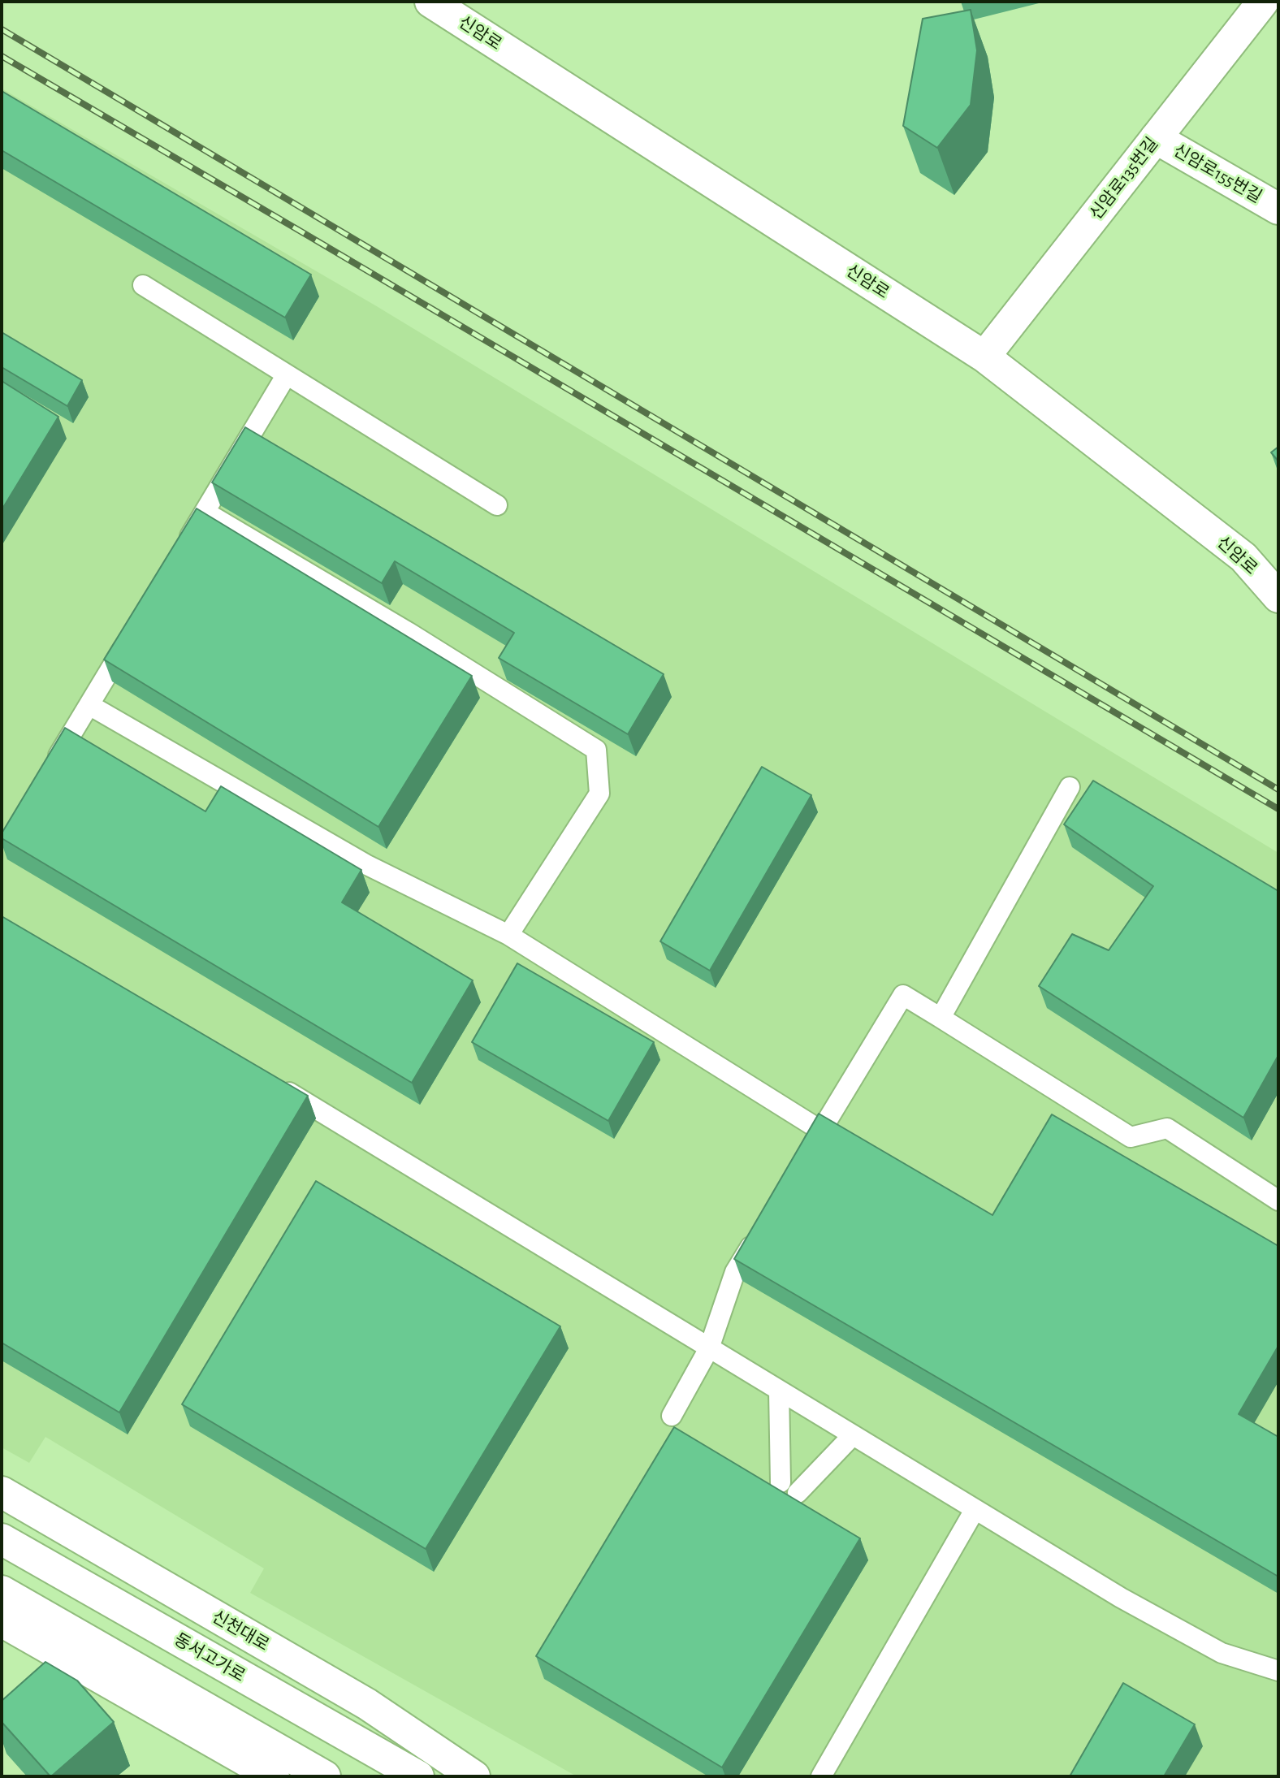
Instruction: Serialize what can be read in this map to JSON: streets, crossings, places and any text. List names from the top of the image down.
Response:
{
  "streets": {
    "main road": [
      "신암로",
      "신암로155번길",
      "신암로135번길",
      "신천대로",
      "동서고가로"
    ]
  },
  "crossings": [
    ["신암로", "신암로135번길"],
    ["신암로155번길", "신암로135번길"]
  ]
}
